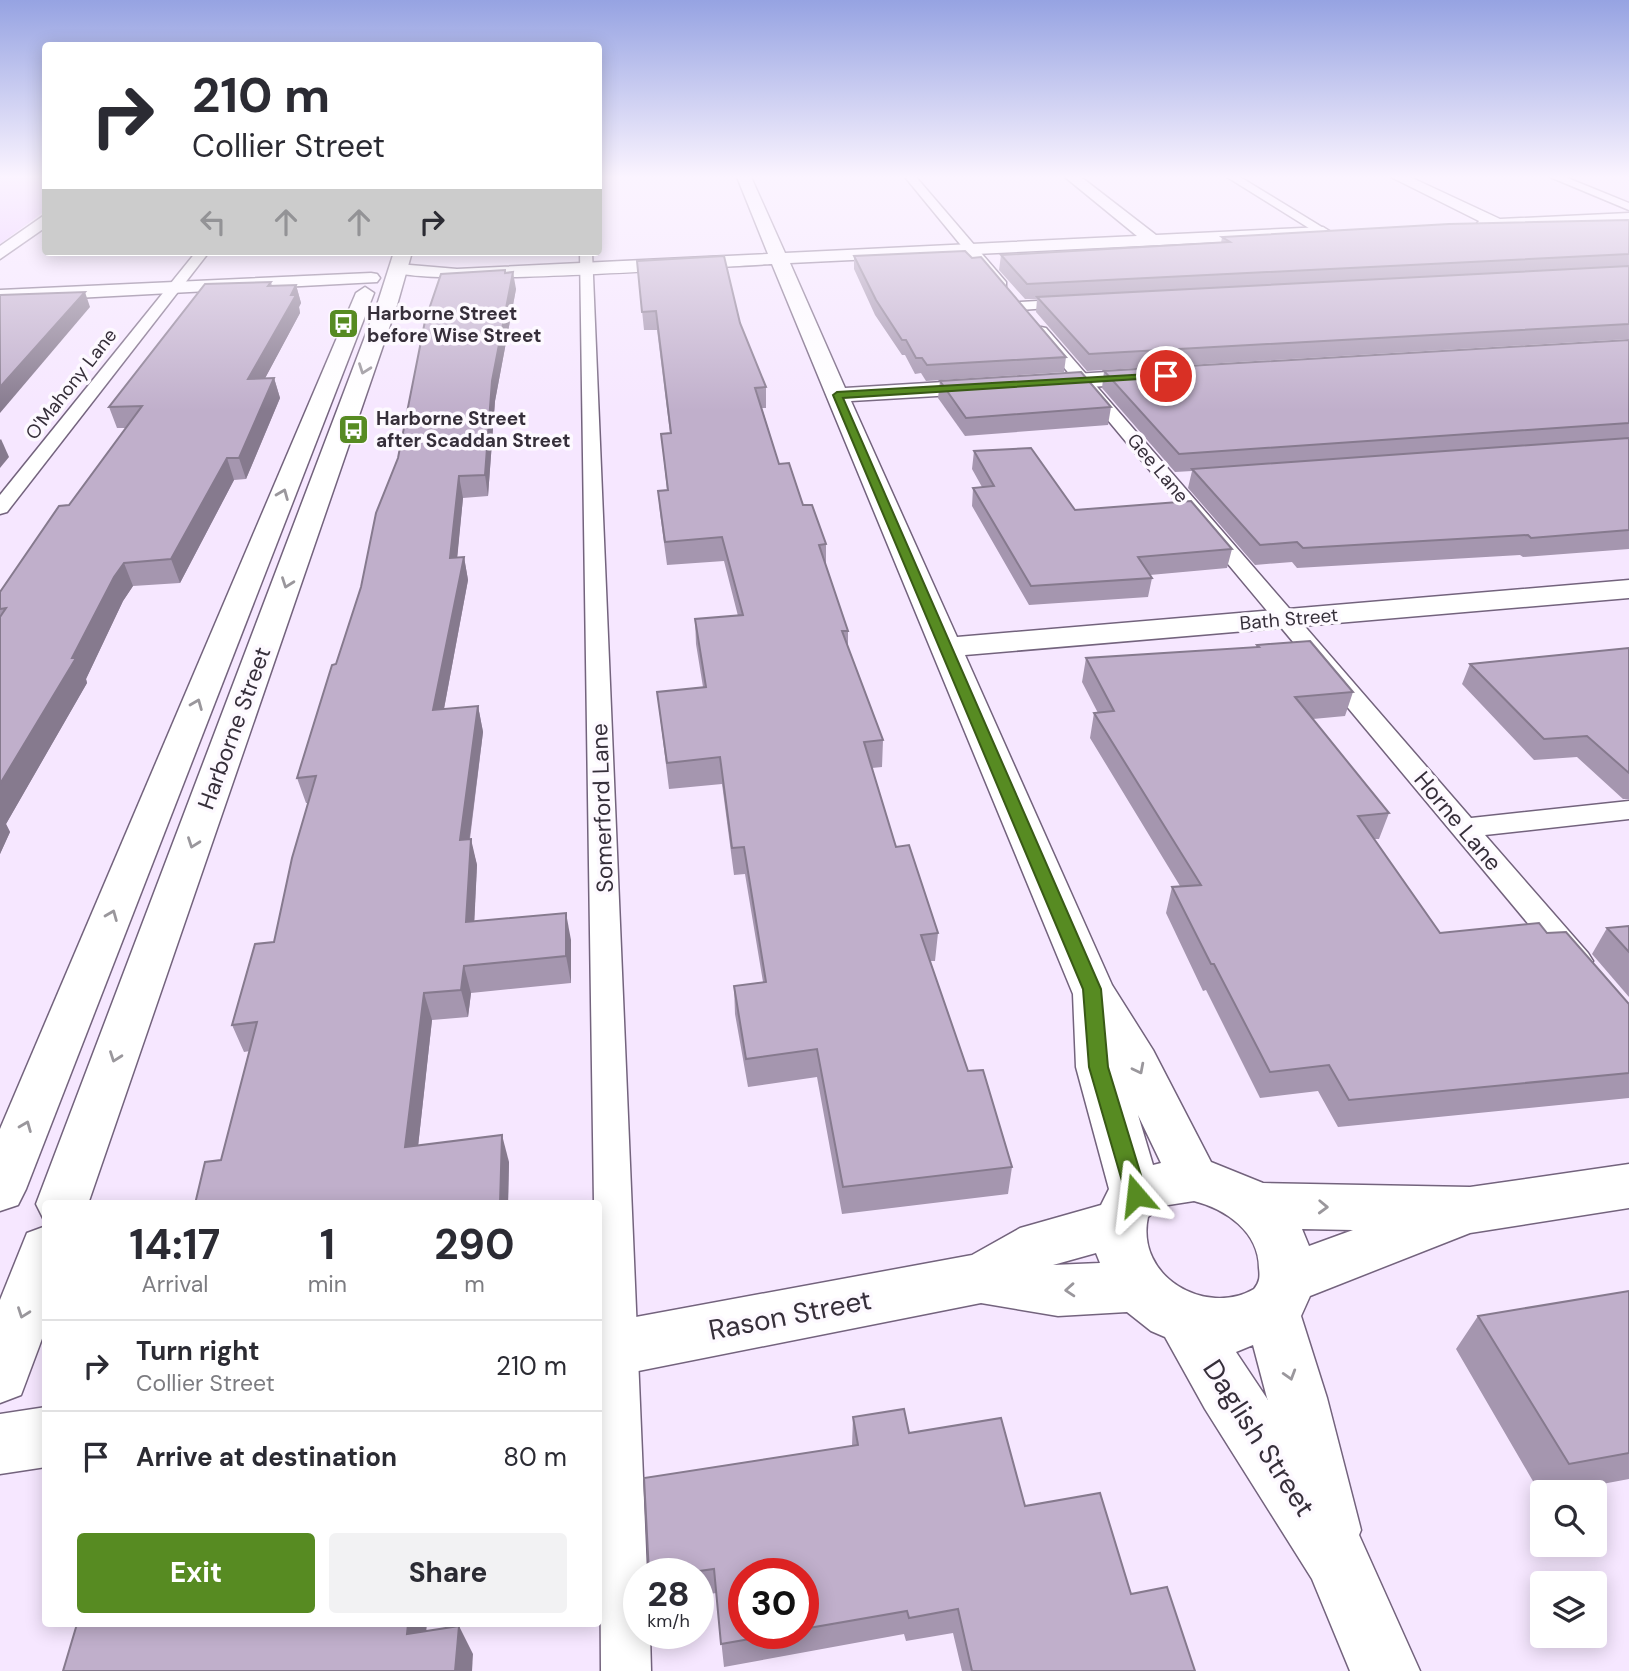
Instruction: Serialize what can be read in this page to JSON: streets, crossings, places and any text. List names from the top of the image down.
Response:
{
  "streets": {
    "street": [
      "Bath Street",
      "Harborne Street",
      "Rason Street",
      "Daglish Street"
    ],
    "lane": [
      "O'Mahony Lane",
      "Gee Lane",
      "Somerford Lane",
      "Horne Lane"
    ]
  },
  "crossings": [
    ["Gee Lane", "Bath Street"],
    ["Gee Lane", "Horne Lane"],
    ["Bath Street", "Horne Lane"],
    ["Somerford Lane", "Rason Street"],
    ["Rason Street", "Daglish Street"]
  ],
  "places": {
    "bus stop": ["Harborne Street before Wise Street", "Harborne Street after Scaddan Street"]
  },
  "page": {
    "turn": ["210 m", "Collier Street"],
    "eta": [
      "14:17",
      "Arrival",
      "1",
      "min",
      "290",
      "m"
    ],
    "list": [
      {
        "name": "Turn right",
        "note": "Collier Street",
        "value": "210 m"
      },
      {
        "name": "Arrive at destination",
        "value": "80 m"
      }
    ],
    "buttons": ["Exit", "Share"],
    "speed": "28 km/h",
    "limit": "30"
  }
}
